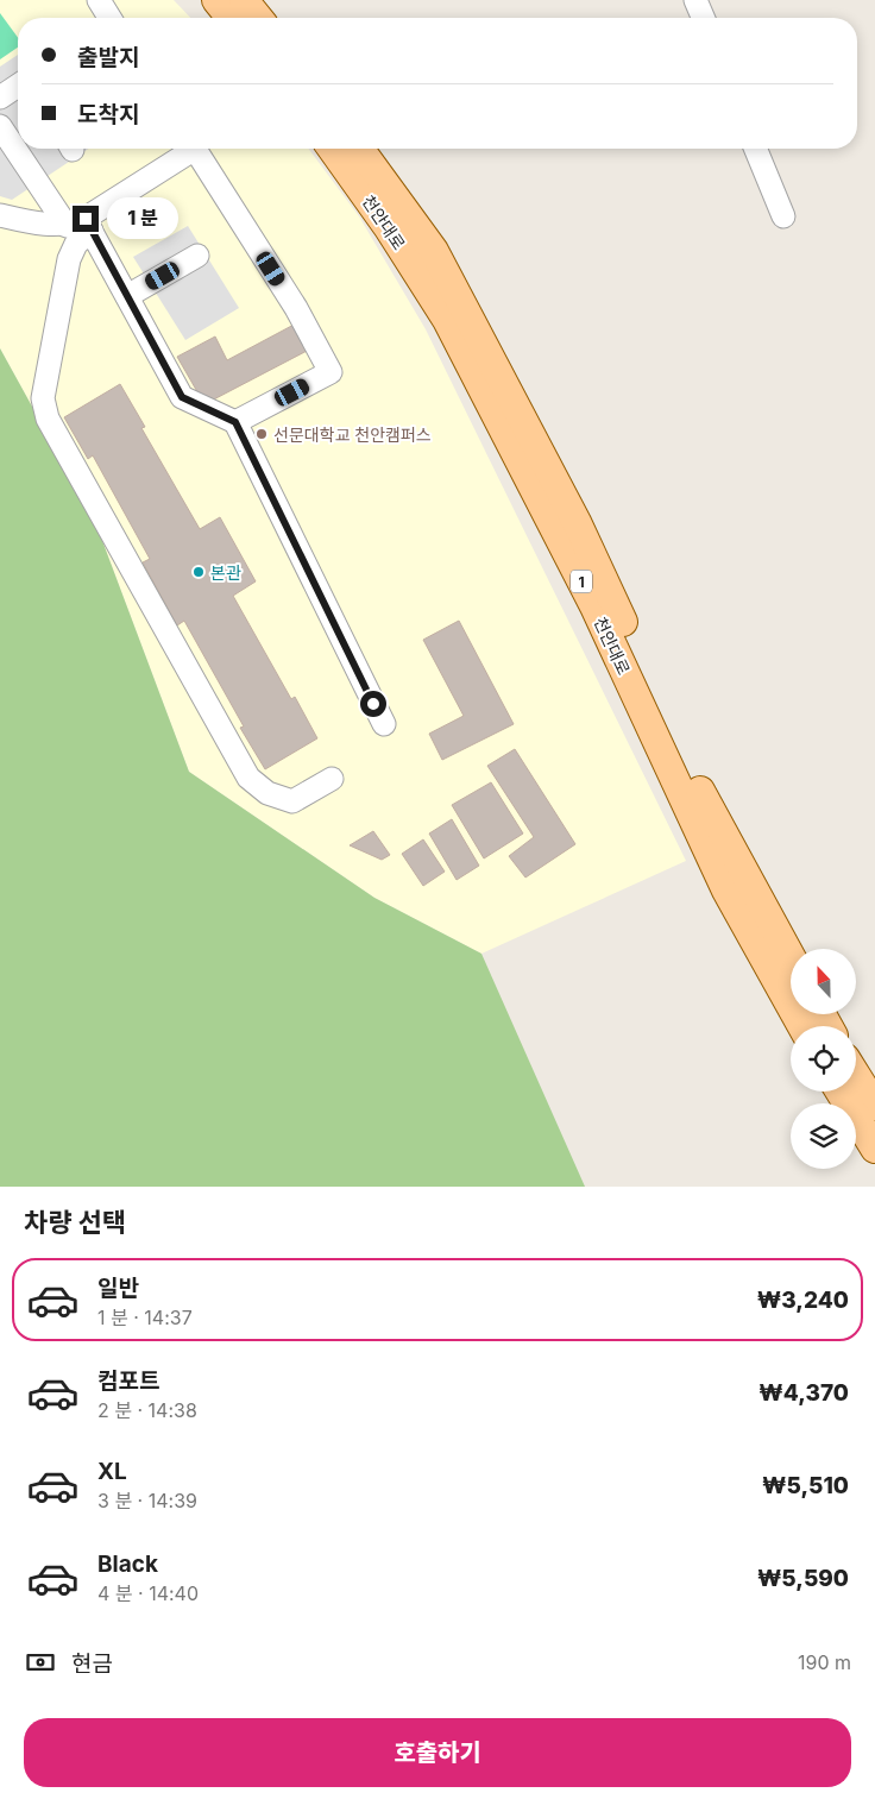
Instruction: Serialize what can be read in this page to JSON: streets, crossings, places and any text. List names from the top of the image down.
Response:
{
  "streets": {
    "main road": ["천안대로", "1"]
  },
  "places": ["선문대학교 천안캠퍼스", "본관"],
  "north": "top",
  "page": {
    "banner": ["출발지", "도착지"],
    "bubble": "1 분",
    "heading": "차량 선택",
    "list": [
      {
        "name": "일반",
        "note": "1 분 · 14:37",
        "value": "₩3,240"
      },
      {
        "name": "컴포트",
        "note": "2 분 · 14:38",
        "value": "₩4,370"
      },
      {
        "name": "XL",
        "note": "3 분 · 14:39",
        "value": "₩5,510"
      },
      {
        "name": "Black",
        "note": "4 분 · 14:40",
        "value": "₩5,590"
      }
    ],
    "pay": ["현금", "190 m"],
    "buttons": "호출하기"
  }
}
